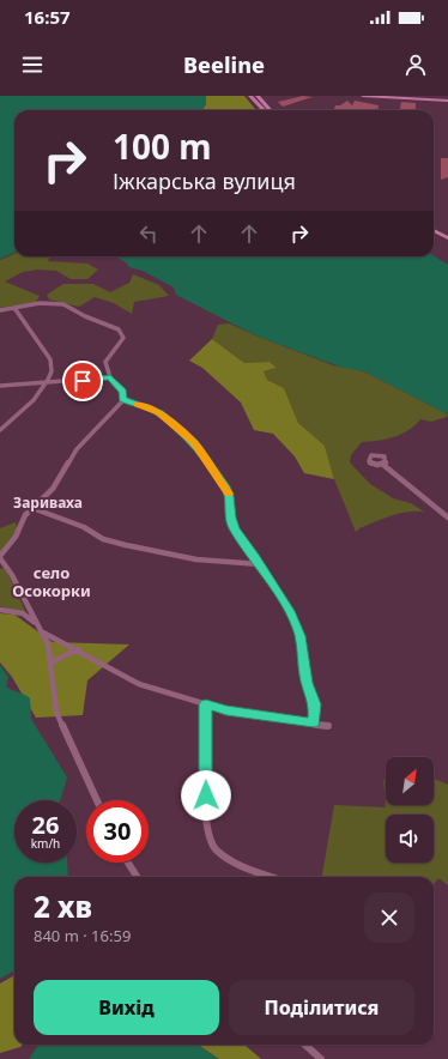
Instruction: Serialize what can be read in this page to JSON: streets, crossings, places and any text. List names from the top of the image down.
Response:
{
  "districts": ["Зариваха", "село Осокорки"],
  "north": "top right",
  "page": {
    "status": "16:57",
    "header": "Beeline",
    "turn": ["100 m", "Іжкарська вулиця"],
    "speed": "26 km/h",
    "limit": "30",
    "heading": ["2 хв", "840 m · 16:59"],
    "buttons": ["Вихід", "Поділитися"]
  }
}
